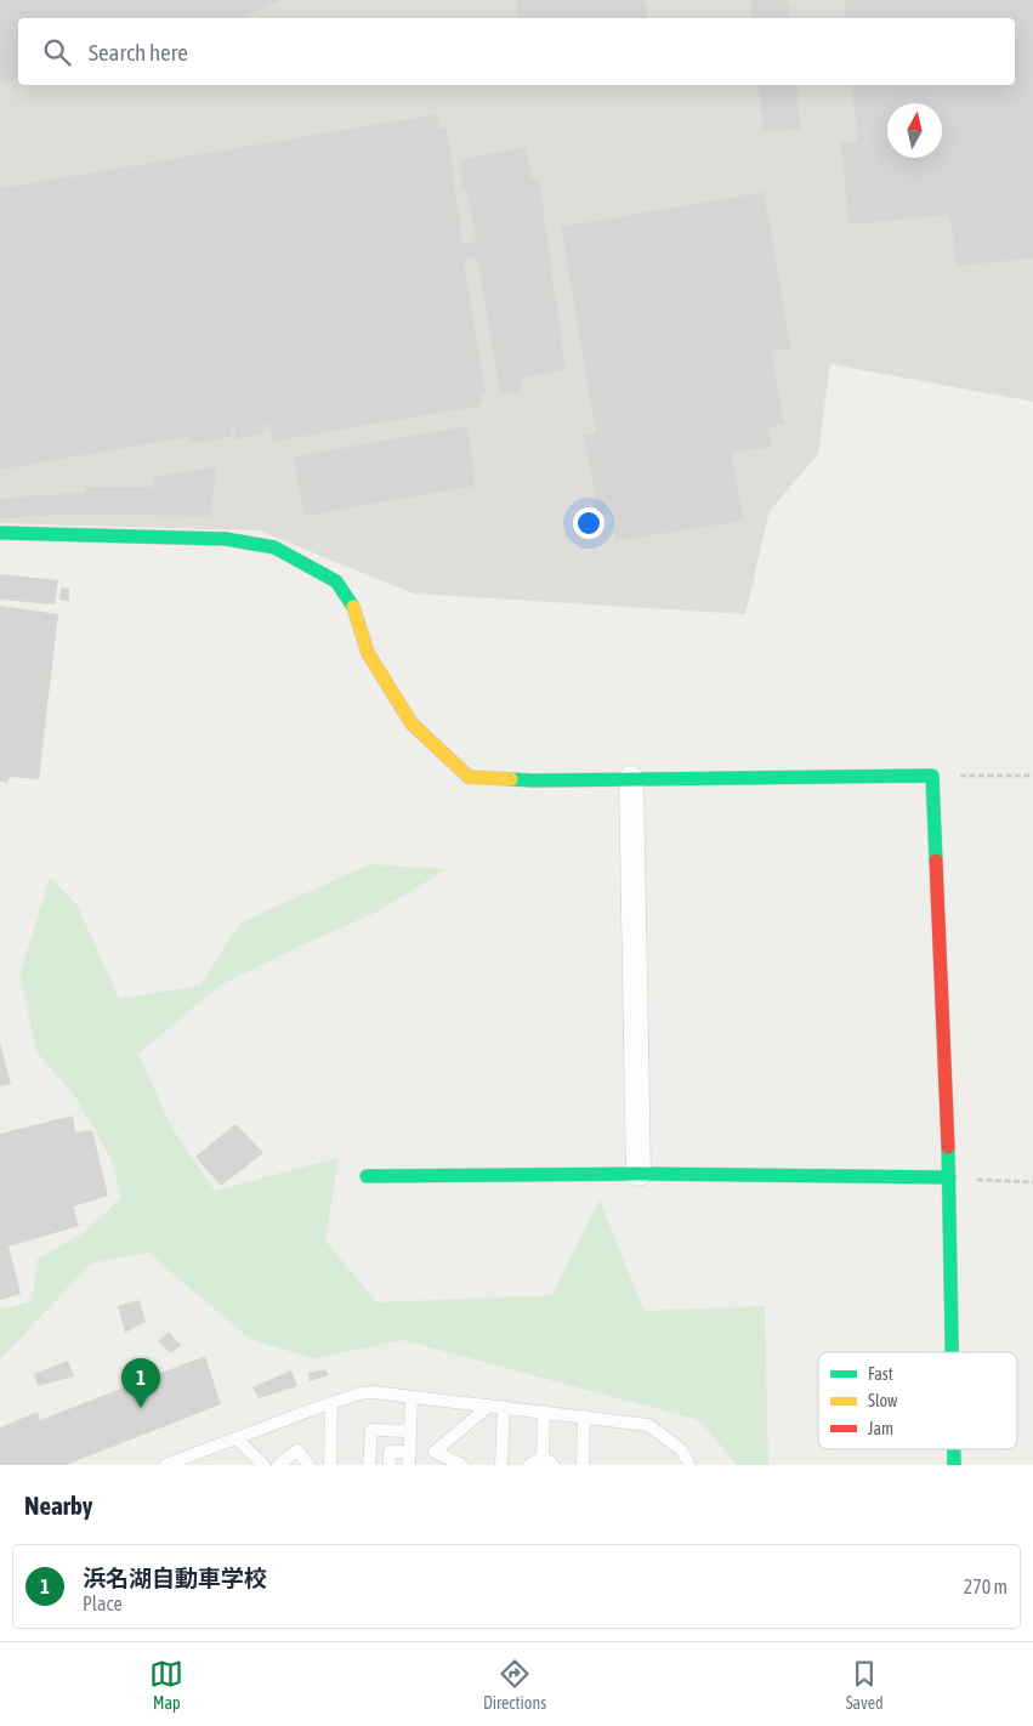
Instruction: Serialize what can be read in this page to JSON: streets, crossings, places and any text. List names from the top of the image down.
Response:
{
  "legend": ["Fast", "Slow", "Jam"],
  "north": "top",
  "page": {
    "search": "Search here",
    "pins": "1",
    "heading": "Nearby",
    "list": [
      {
        "mark": "1",
        "name": "浜名湖自動車学校",
        "note": "Place",
        "value": "270 m"
      }
    ],
    "nav": ["Map", "Directions", "Saved"]
  }
}
